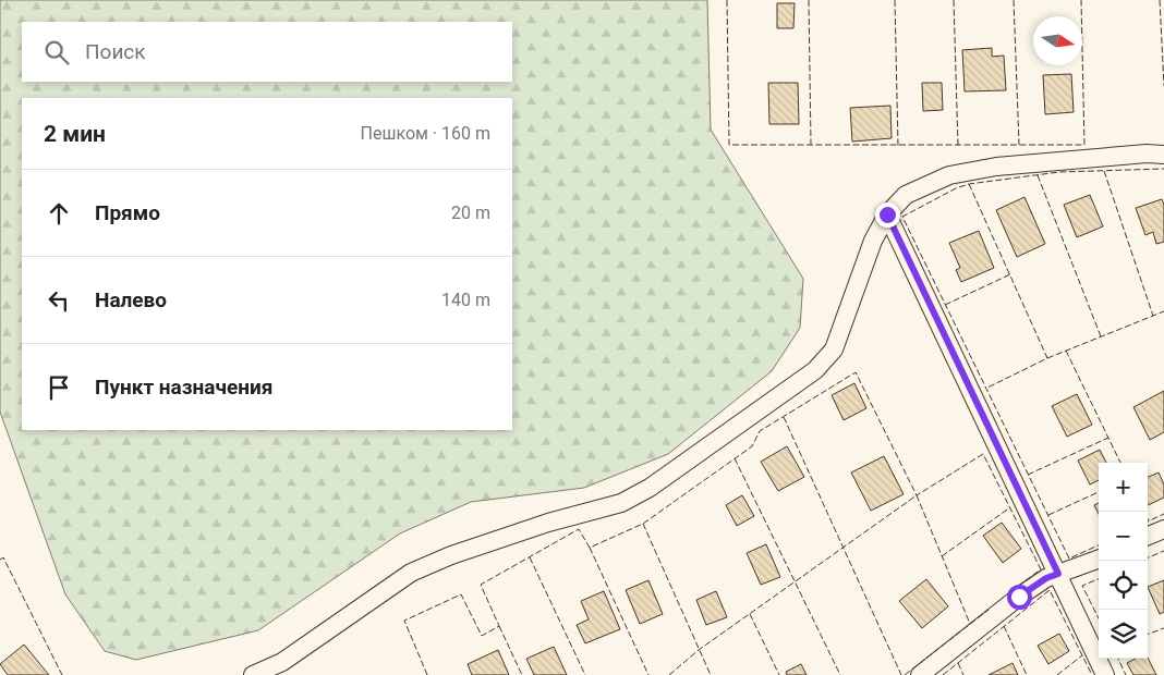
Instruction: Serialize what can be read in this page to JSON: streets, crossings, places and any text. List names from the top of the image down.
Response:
{
  "north": "right",
  "page": {
    "search": "Поиск",
    "heading": ["2 мин", "Пешком · 160 m"],
    "list": [
      ["Прямо", "20 m"],
      ["Налево", "140 m"],
      "Пункт назначения"
    ],
    "map_buttons": ["+", "−"]
  }
}
